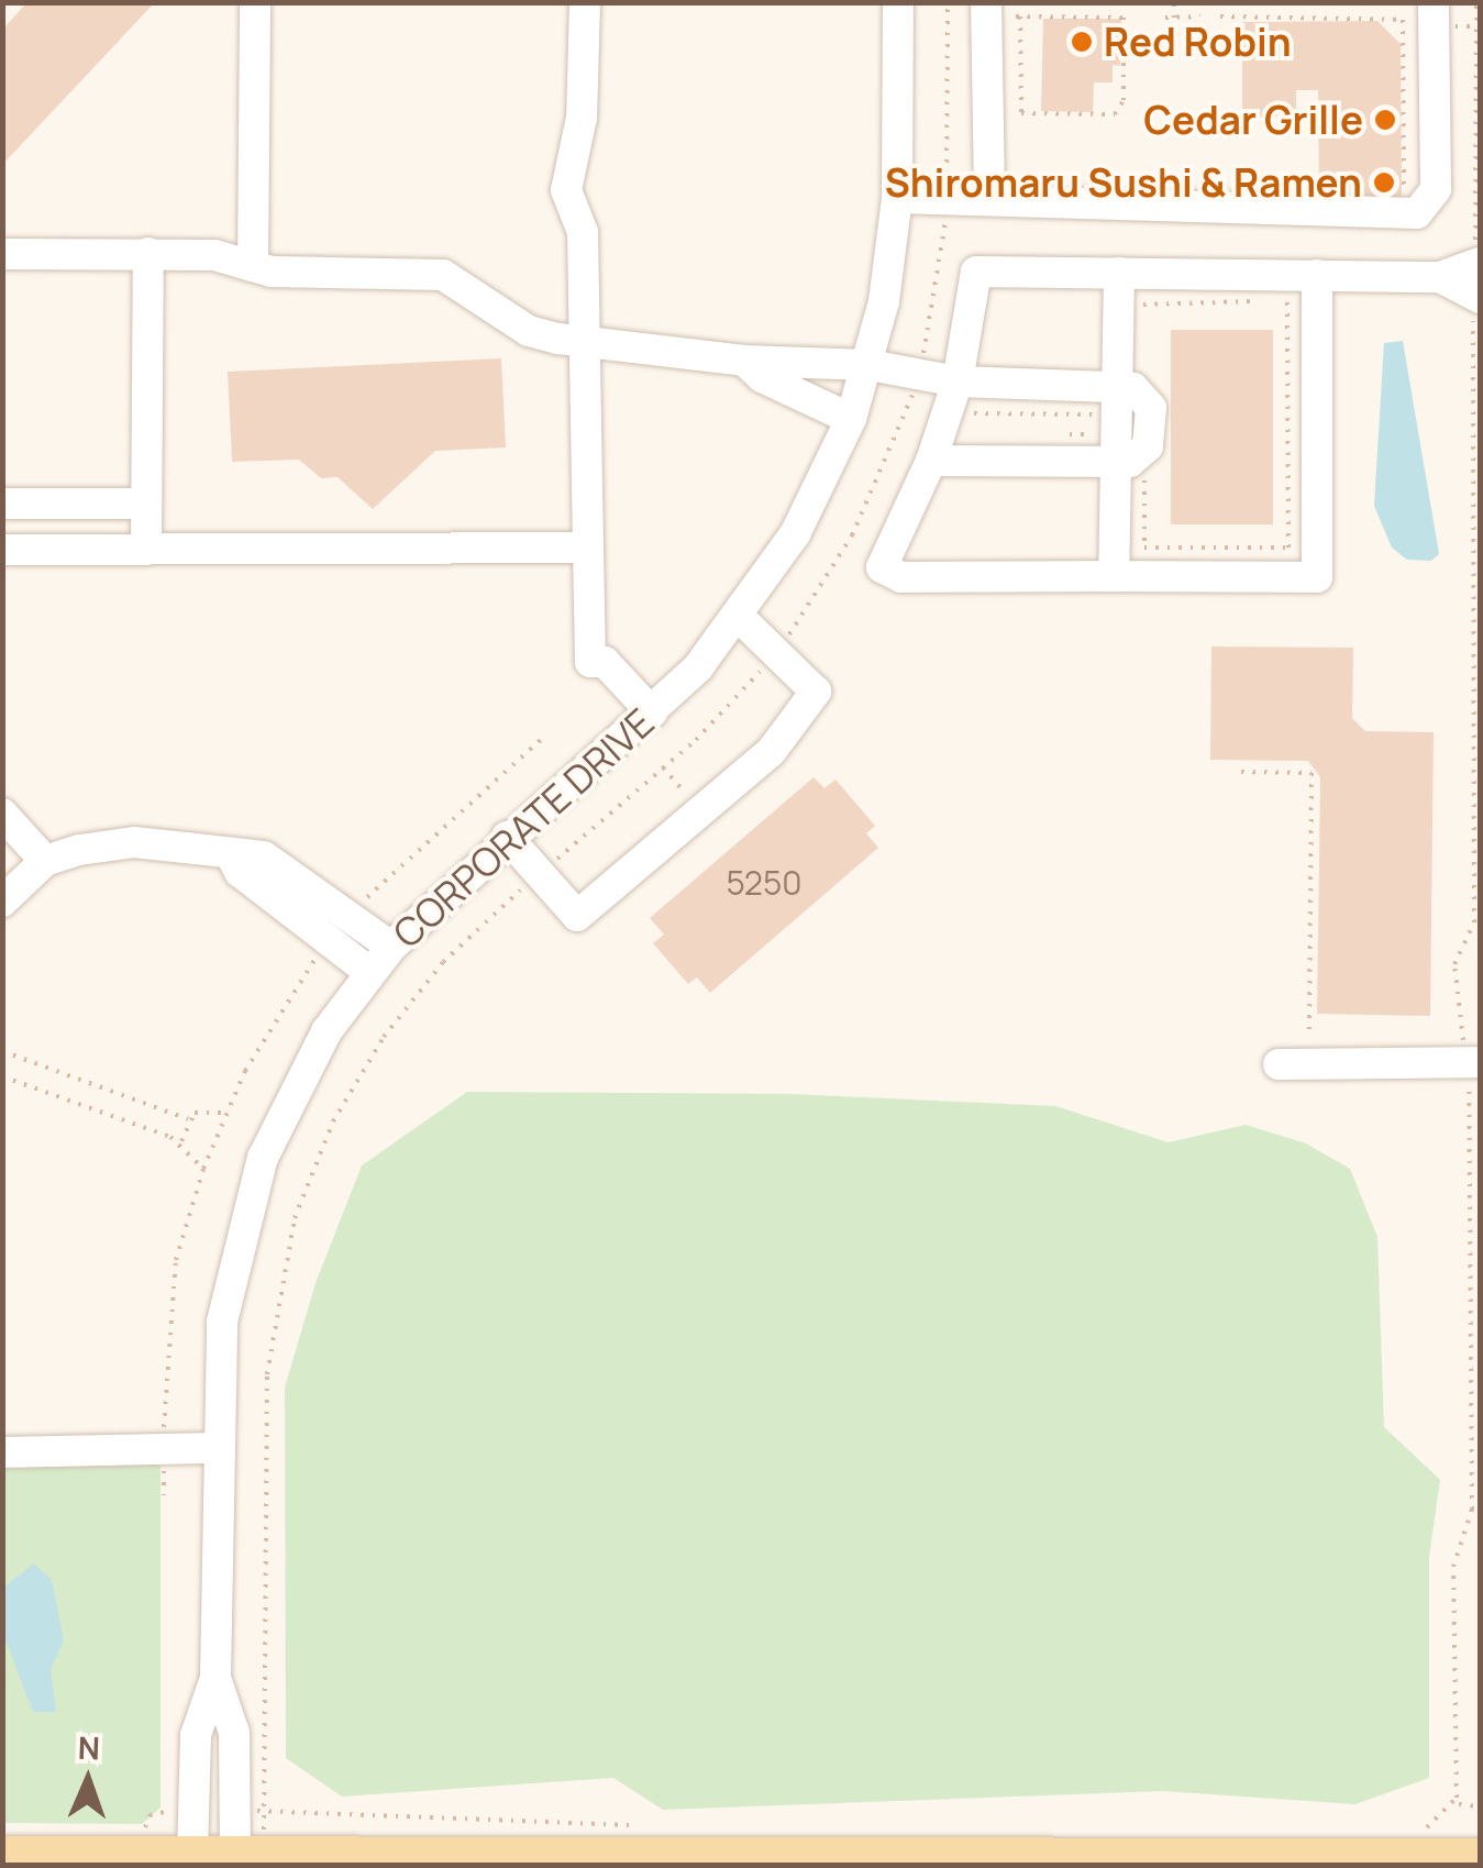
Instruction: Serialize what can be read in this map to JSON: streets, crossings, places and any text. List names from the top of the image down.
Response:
{
  "streets": {
    "street": ["CORPORATE DRIVE"]
  },
  "places": ["Red Robin", "Cedar Grille", "Shiromaru Sushi & Ramen"],
  "house_numbers": ["5250"],
  "north": "top"
}
